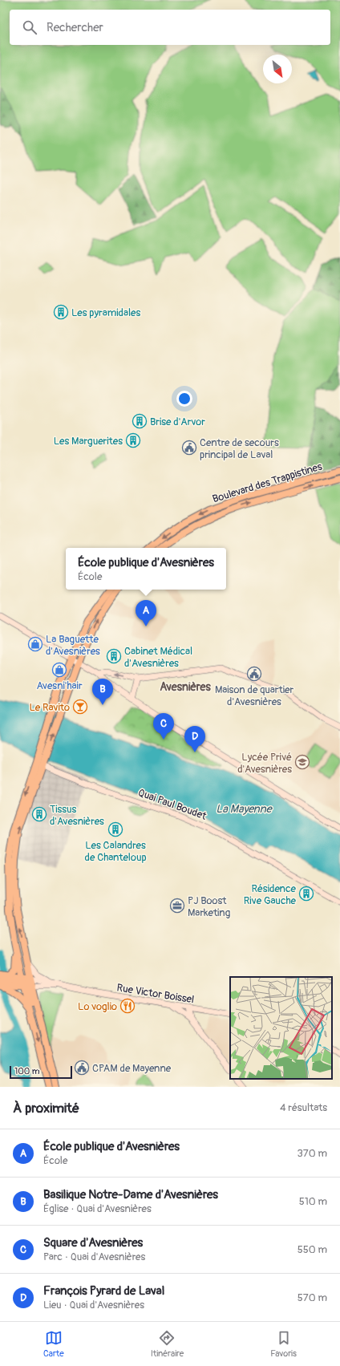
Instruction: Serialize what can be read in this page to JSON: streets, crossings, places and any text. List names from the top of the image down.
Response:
{
  "streets": {
    "main road": ["Boulevard des Trappistines"],
    "street": ["Quai Paul Boudet", "Rue Victor Boissel"]
  },
  "districts": ["Avesnières"],
  "water": ["La Mayenne"],
  "places": {
    "building": [
      "Les pyramidales",
      "Brise d'Arvor",
      "Les Marguerites",
      "Cabinet Médical d'Avesnières",
      "Tissus d'Avesnières",
      "Les Calandres de Chanteloup",
      "Résidence Rive Gauche"
    ],
    "public building": ["Centre de secours principal de Laval", "Maison de quartier d'Avesnières", "CPAM de Mayenne"],
    "shop": ["La Baguette d'Avesnières", "Avesni'hair"],
    "bar": ["Le Ravito"],
    "school or university": ["Lycée Privé d'Avesnières"],
    "office": ["PJ Boost Marketing"],
    "restaurant": ["Lo voglio"]
  },
  "scale_bar": "100 m",
  "north": "bottom right",
  "page": {
    "search": "Rechercher",
    "popup": ["École publique d'Avesnières", "École"],
    "pins": [
      "A",
      "B",
      "C",
      "D"
    ],
    "scale": "100 m",
    "heading": ["À proximité", "4 résultats"],
    "list": [
      {
        "mark": "A",
        "name": "École publique d'Avesnières",
        "note": "École",
        "value": "370 m"
      },
      {
        "mark": "B",
        "name": "Basilique Notre-Dame d'Avesnières",
        "note": "Église · Quai d'Avesnières",
        "value": "510 m"
      },
      {
        "mark": "C",
        "name": "Square d'Avesnières",
        "note": "Parc · Quai d'Avesnières",
        "value": "550 m"
      },
      {
        "mark": "D",
        "name": "François Pyrard de Laval",
        "note": "Lieu · Quai d'Avesnières",
        "value": "570 m"
      }
    ],
    "nav": ["Carte", "Itinéraire", "Favoris"]
  }
}
